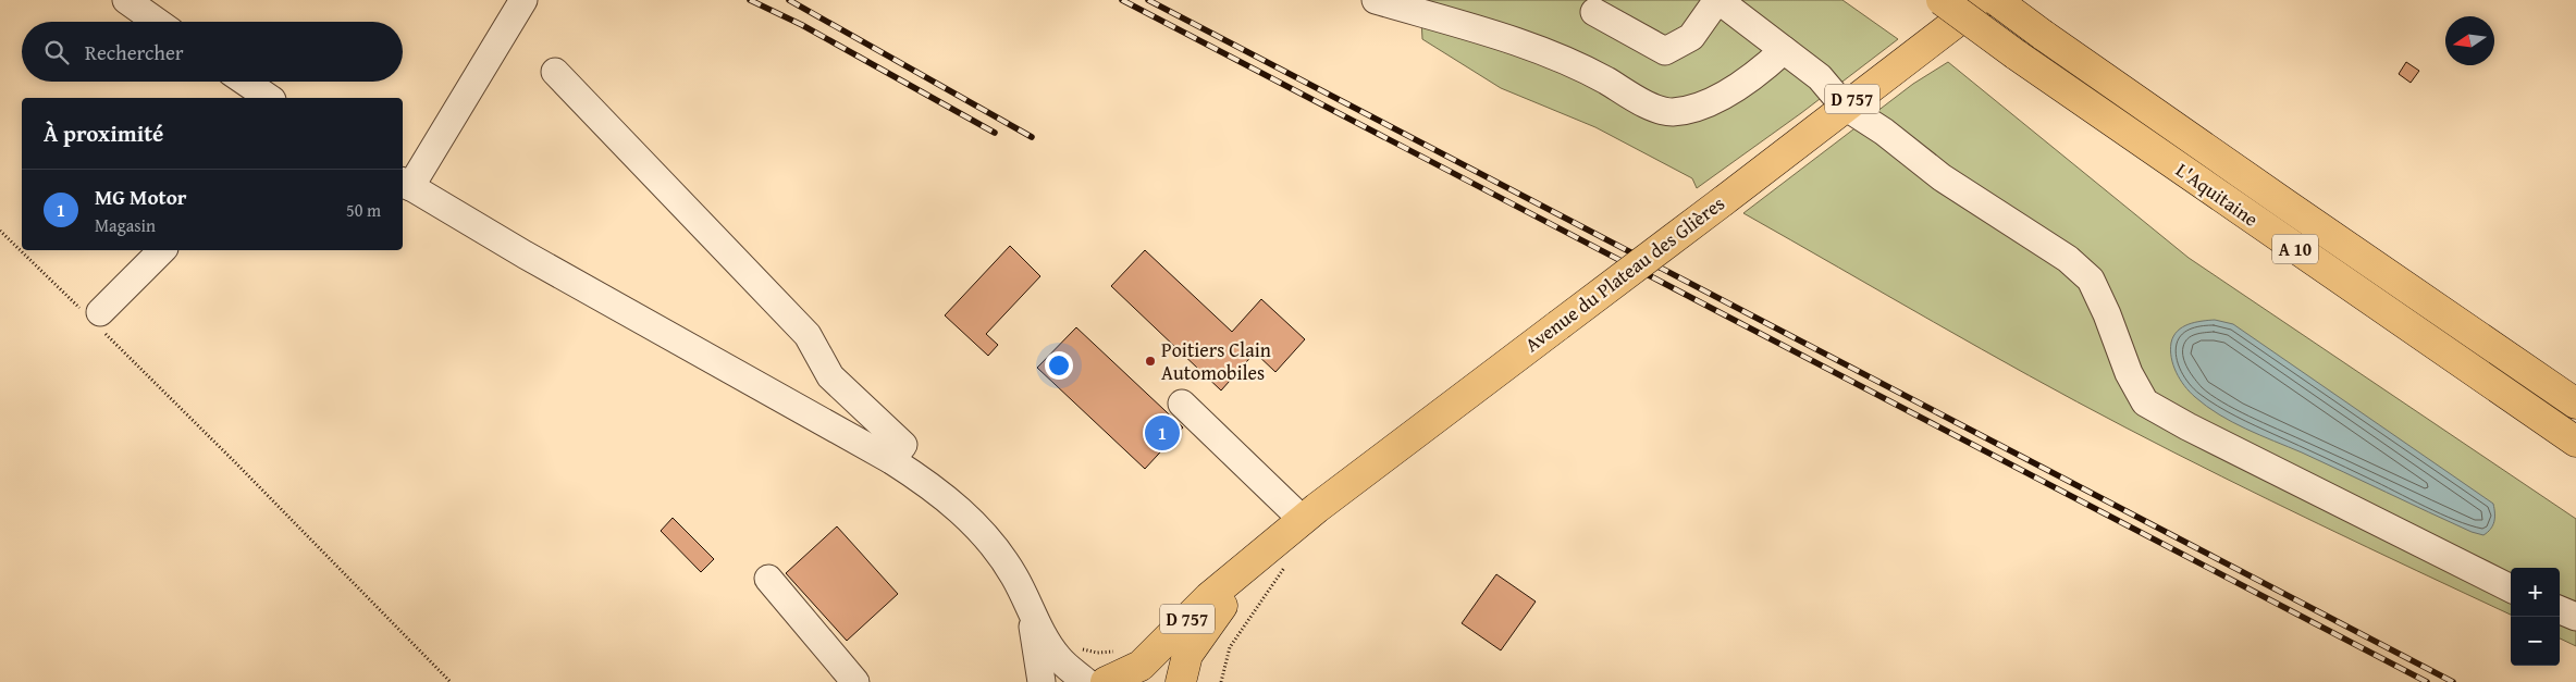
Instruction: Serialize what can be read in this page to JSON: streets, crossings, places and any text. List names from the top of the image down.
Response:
{
  "streets": {
    "main road": [
      "D 757",
      "L'Aquitaine",
      "A 10",
      "Avenue du Plateau des Glières"
    ]
  },
  "places": ["Poitiers Clain Automobiles"],
  "north": "left",
  "page": {
    "search": "Rechercher",
    "heading": "À proximité",
    "list": [
      {
        "mark": "1",
        "name": "MG Motor",
        "note": "Magasin",
        "value": "50 m"
      }
    ],
    "pins": "1",
    "map_buttons": ["+", "−"]
  }
}
